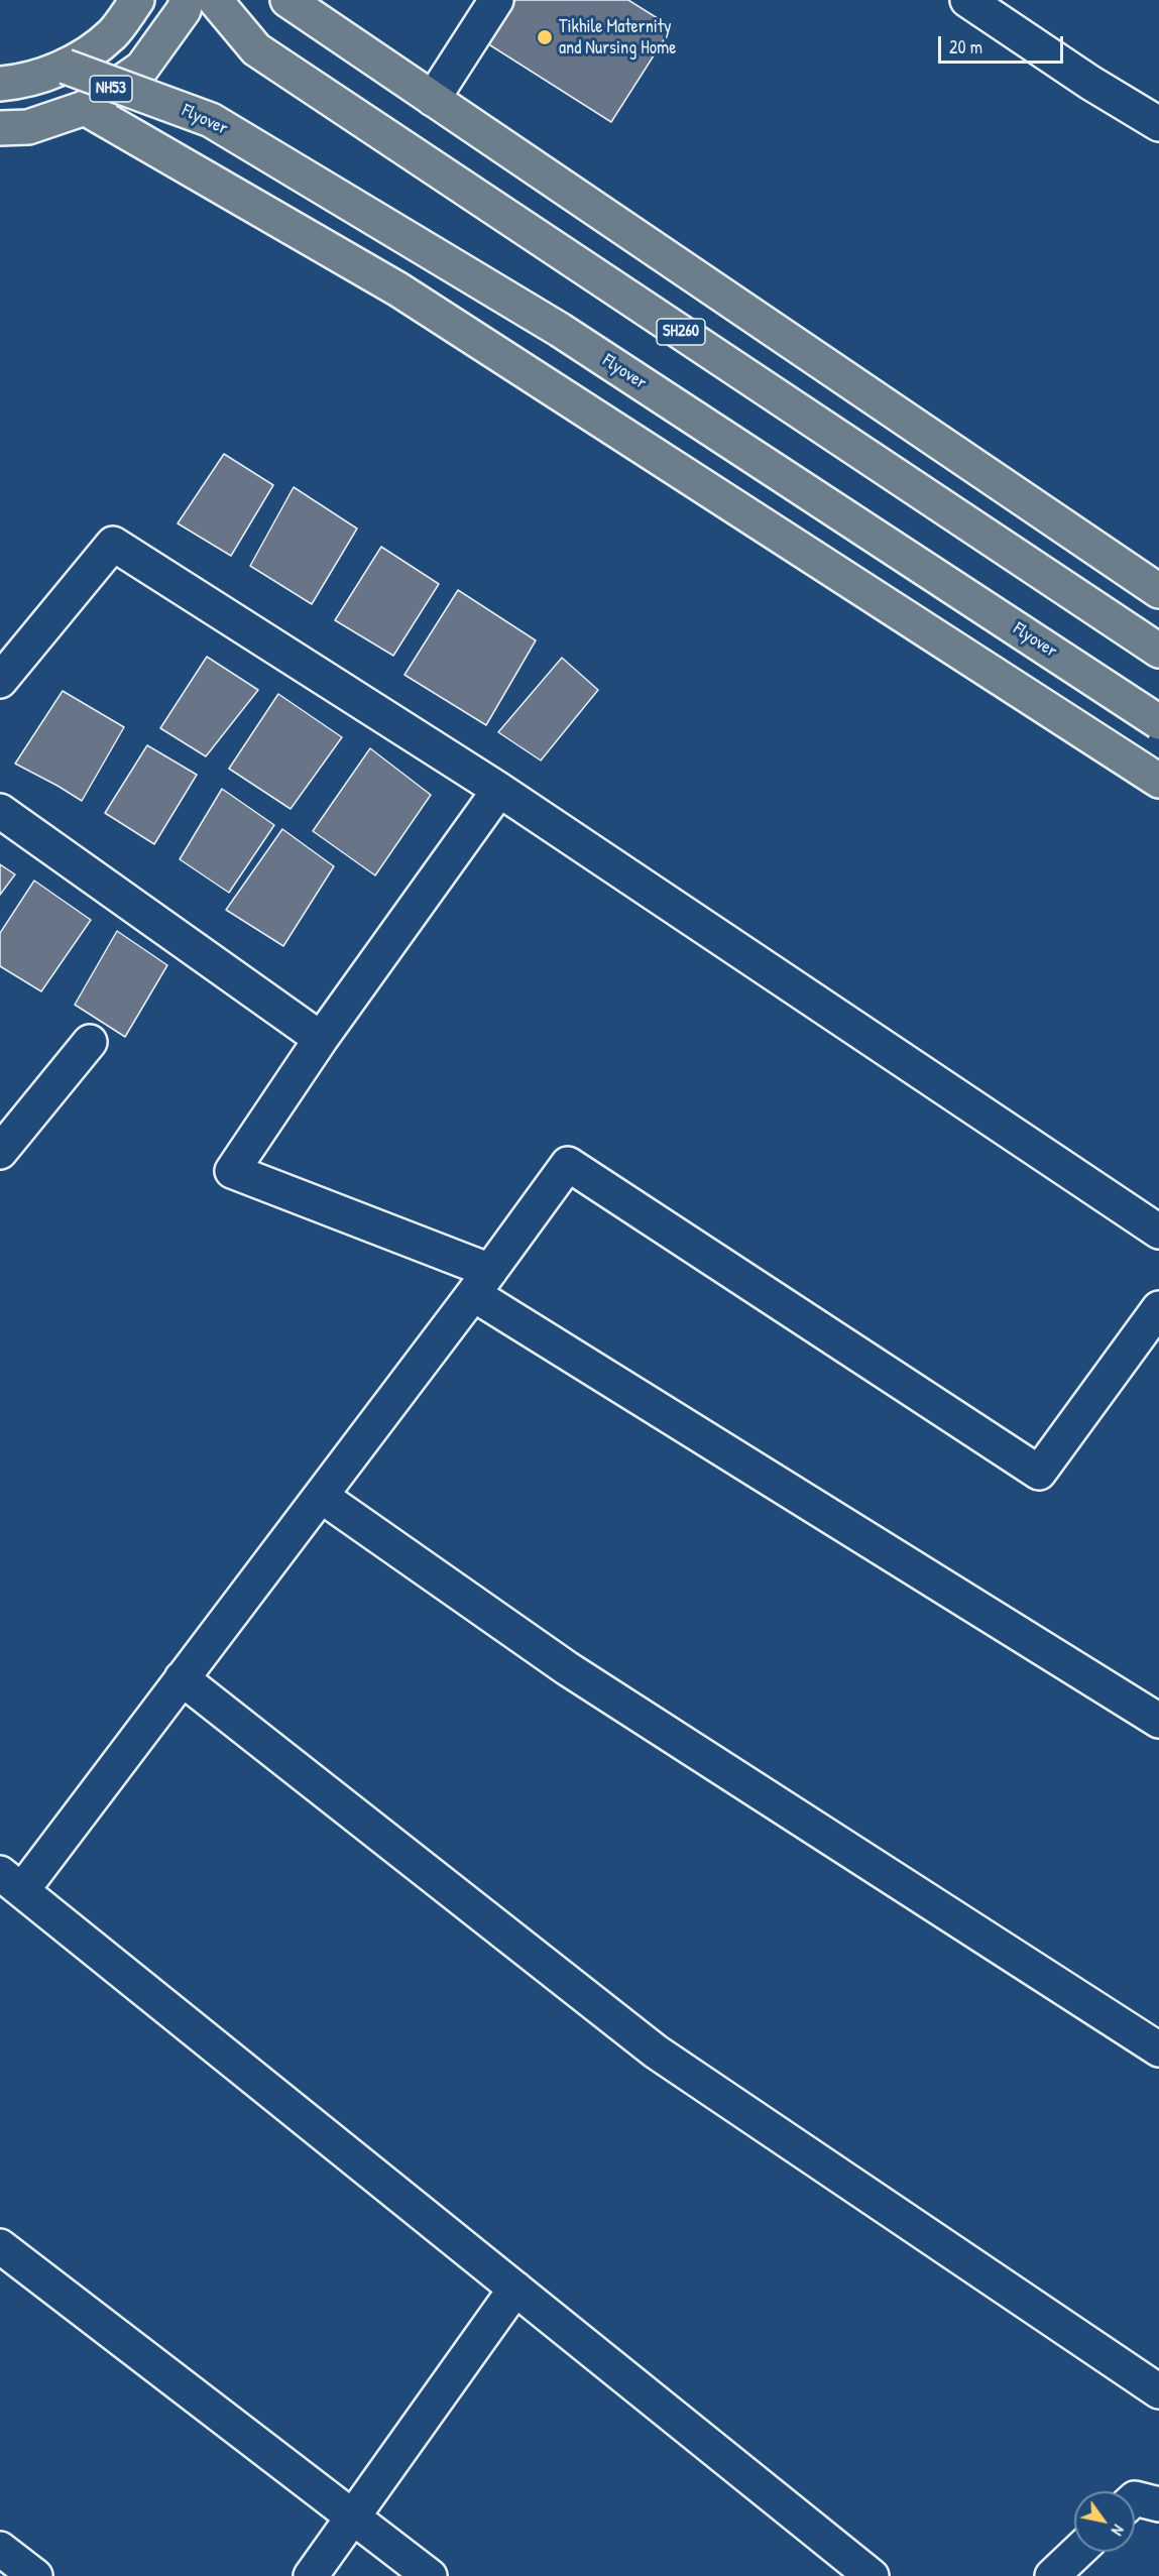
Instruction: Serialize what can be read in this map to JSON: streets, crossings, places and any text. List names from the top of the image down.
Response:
{
  "streets": {
    "main road": ["NH53", "Flyover", "SH260"]
  },
  "crossings": [
    ["NH53", "Flyover"]
  ],
  "places": ["Tikhile Maternity and Nursing Home"],
  "scale_bar": "20 m",
  "north": "bottom right"
}
